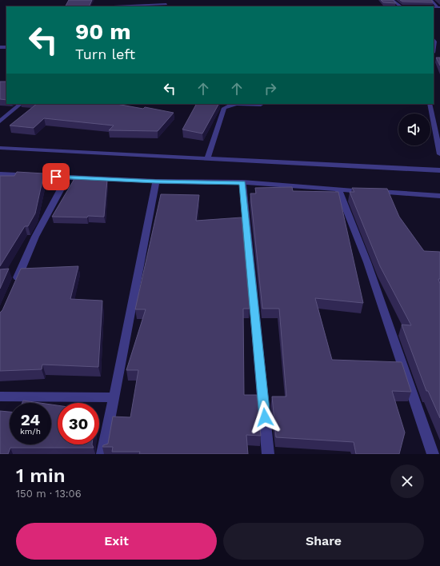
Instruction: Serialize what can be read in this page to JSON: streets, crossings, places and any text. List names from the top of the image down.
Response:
{
  "page": {
    "turn": ["90 m", "Turn left"],
    "speed": "24 km/h",
    "limit": "30",
    "heading": ["1 min", "150 m · 13:06"],
    "buttons": ["Exit", "Share"]
  }
}
